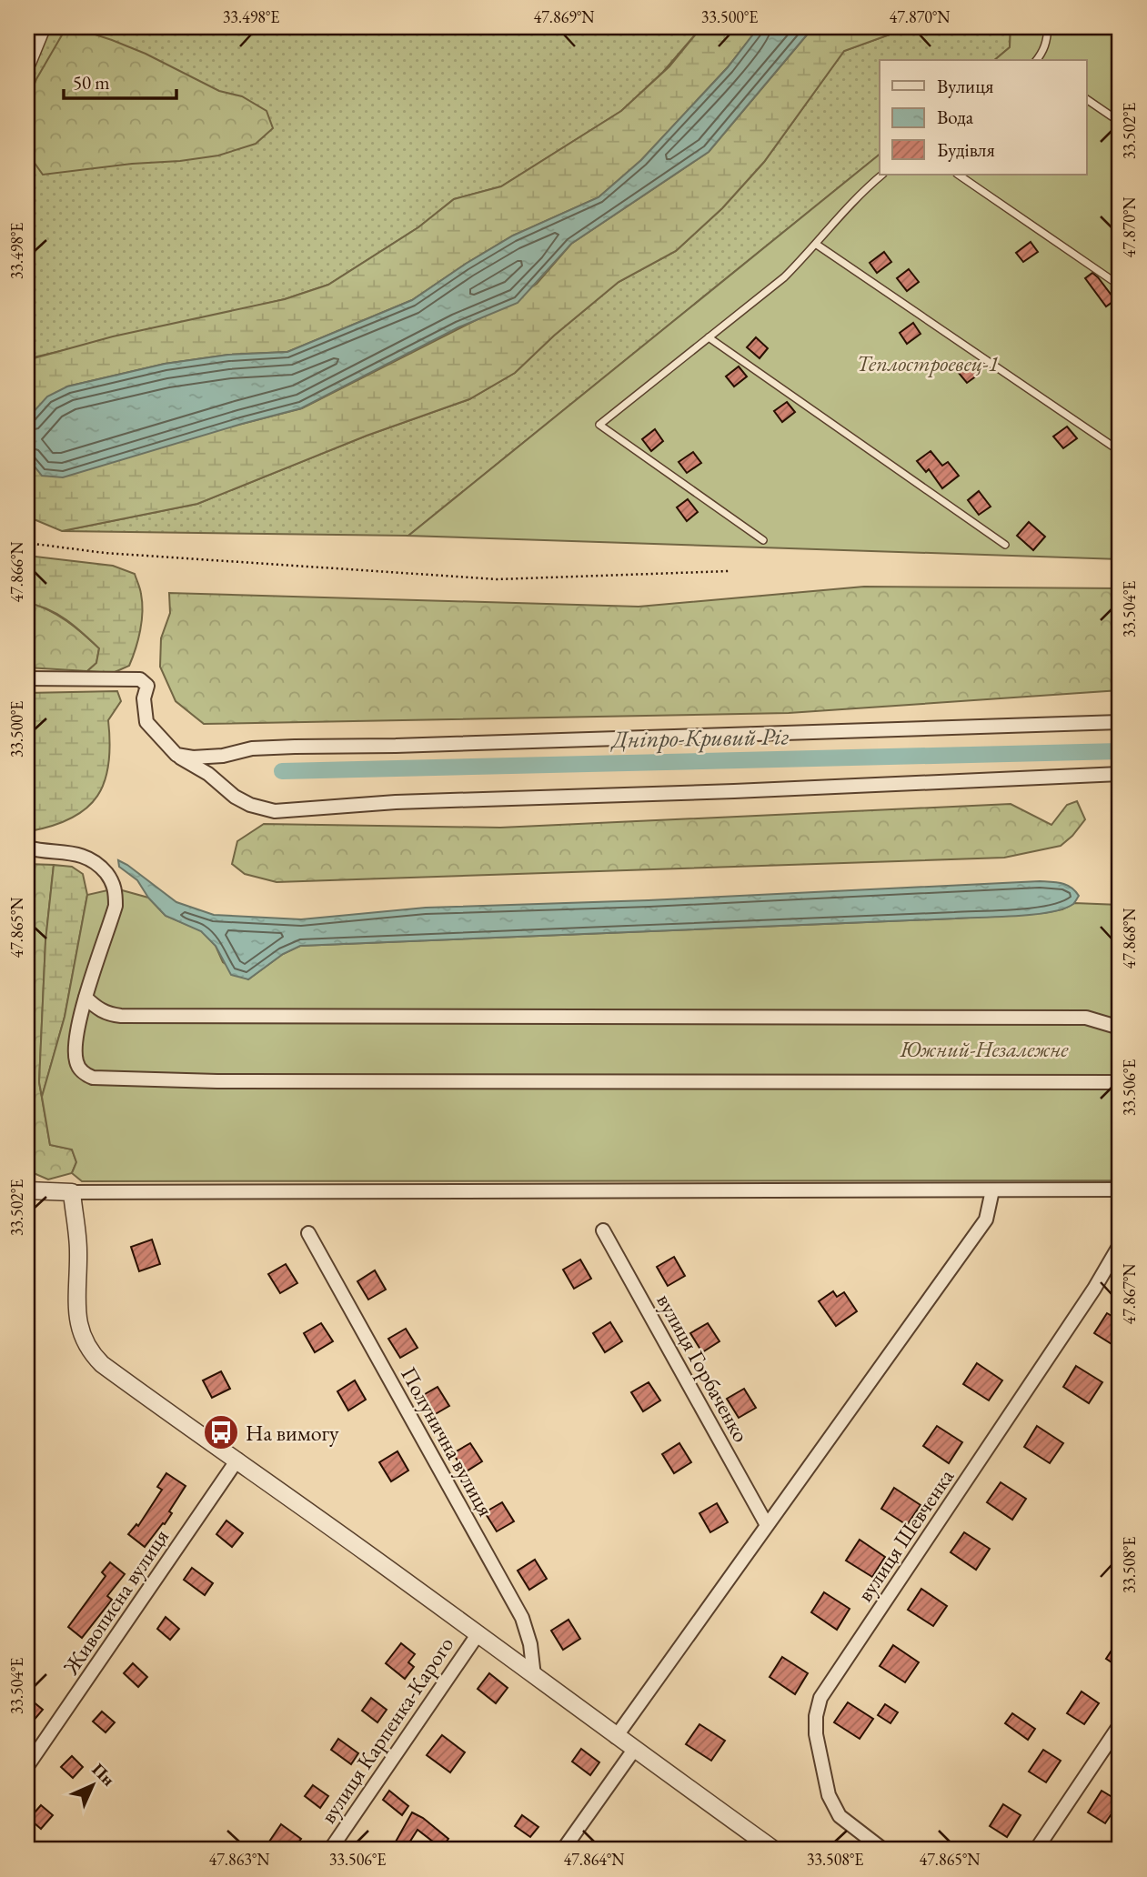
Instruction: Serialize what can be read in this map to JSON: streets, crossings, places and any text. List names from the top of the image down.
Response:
{
  "streets": {
    "street": [
      "вулиця Горбаченко",
      "Полунична вулиця",
      "вулиця Шевченка",
      "Живописна вулиця",
      "вулиця Карпенка-Карого"
    ]
  },
  "water": ["Дніпро-Кривий Ріг"],
  "parks": ["Теплостроевец-1", "Южний-Незалежне"],
  "places": {
    "bus stop": ["На вимогу"]
  },
  "legend": ["Вулиця", "Вода", "Будівля"],
  "scale_bar": "50 m",
  "north": "top right",
  "coordinates": [
    "33.498°E",
    "47.869°N",
    "33.500°E",
    "47.870°N",
    "33.502°E",
    "47.866°N",
    "33.504°E",
    "47.865°N",
    "47.868°N",
    "33.506°E",
    "47.867°N",
    "33.508°E",
    "47.863°N",
    "47.864°N"
  ]
}
